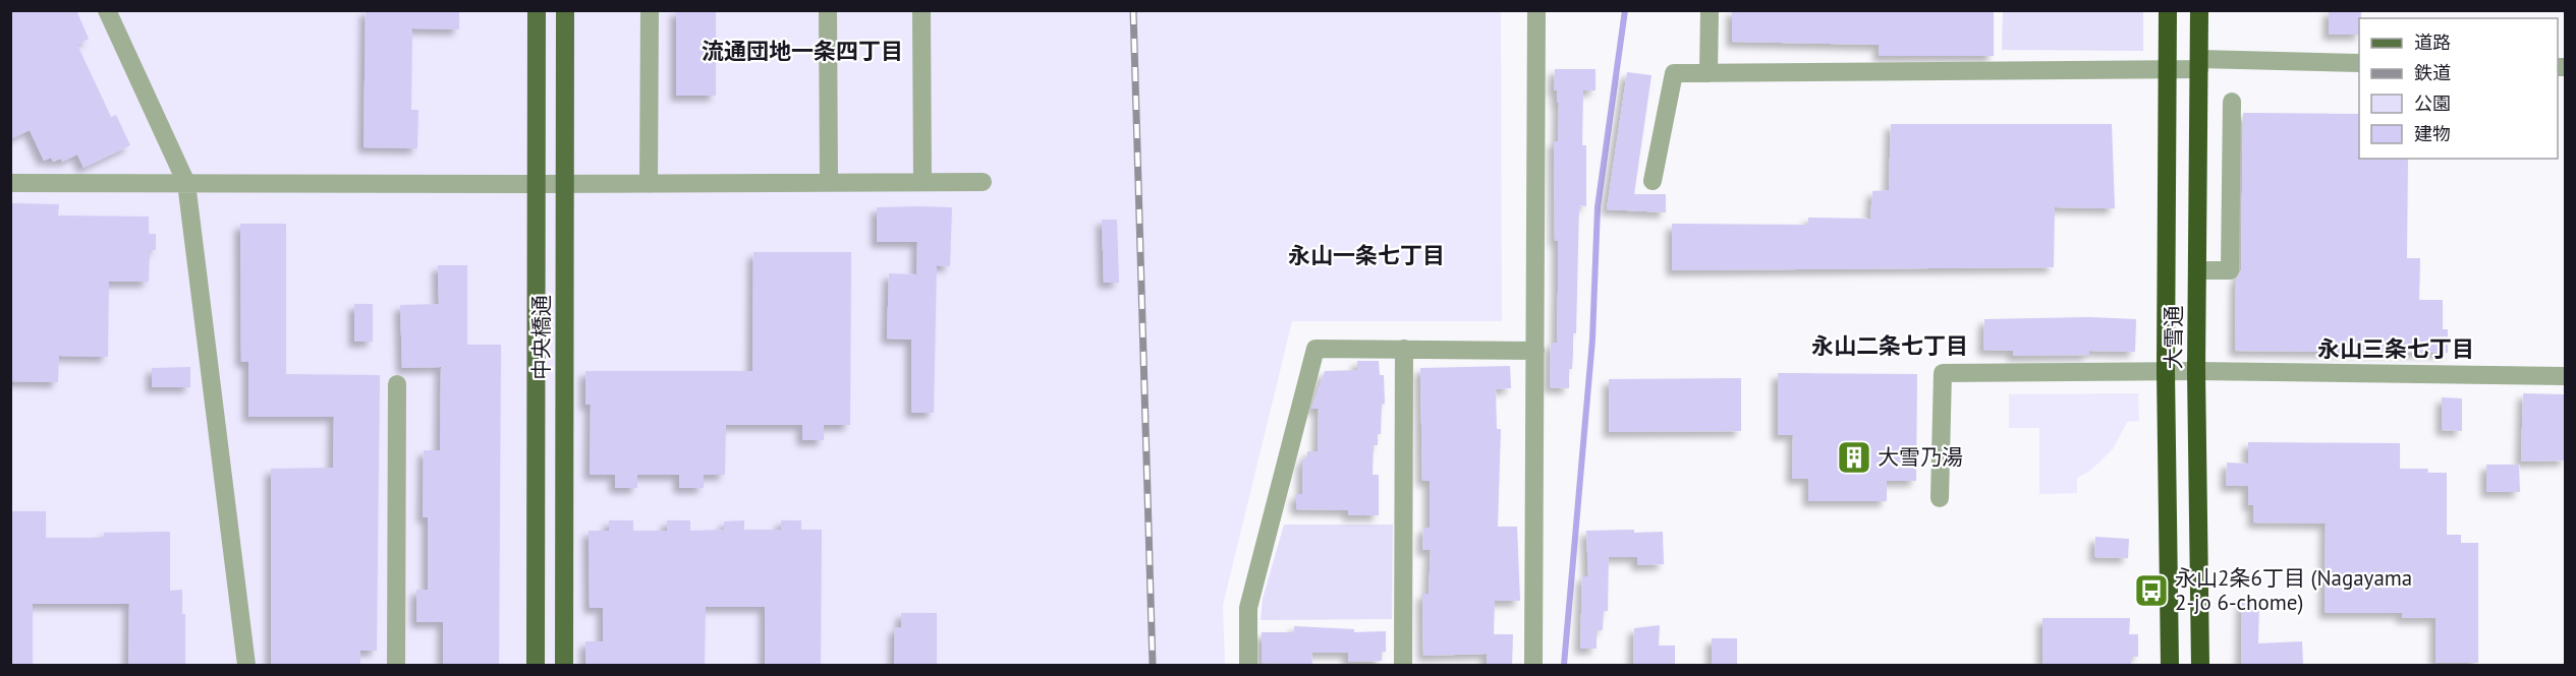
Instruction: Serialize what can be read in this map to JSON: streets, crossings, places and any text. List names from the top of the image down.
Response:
{
  "streets": {
    "highway": ["大雪通"],
    "main road": ["中央橋通"]
  },
  "districts": [
    "流通団地一条四丁目",
    "永山一条七丁目",
    "永山二条七丁目",
    "永山三条七丁目"
  ],
  "places": {
    "building": ["大雪乃湯"],
    "bus stop": ["永山2条6丁目 (Nagayama 2-jo 6-chome)"]
  },
  "legend": [
    "道路",
    "鉄道",
    "公園",
    "建物"
  ]
}
